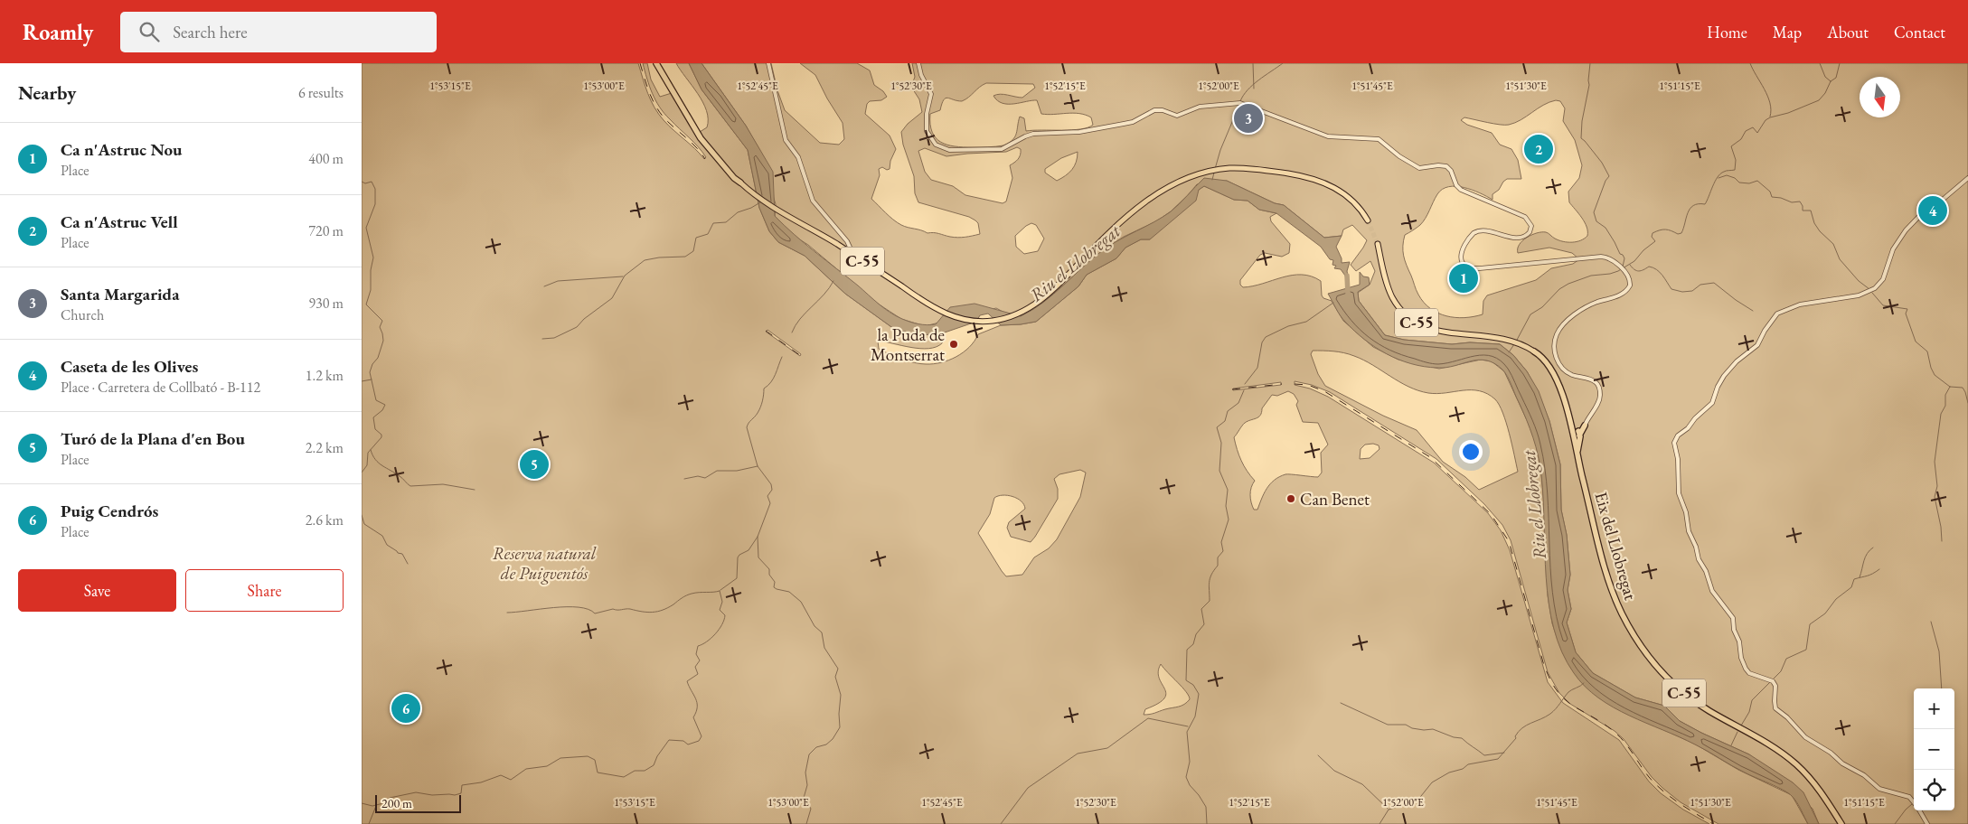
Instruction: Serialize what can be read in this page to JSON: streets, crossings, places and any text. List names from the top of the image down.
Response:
{
  "streets": {
    "highway": ["C-55", "Eix del Llobregat"]
  },
  "crossings": [
    ["C-55", "Eix del Llobregat"]
  ],
  "water": ["Riu el Llobregat"],
  "parks": ["Reserva natural de Puigventós"],
  "places": ["la Puda de Montserrat", "Can Benet"],
  "scale_bar": "200 m",
  "north": "bottom",
  "page": {
    "header": "Roamly",
    "search": "Search here",
    "nav": [
      "Home",
      "Map",
      "About",
      "Contact"
    ],
    "heading": ["Nearby", "6 results"],
    "pins": [
      "3",
      "2",
      "4",
      "1",
      "5",
      "6"
    ],
    "list": [
      {
        "mark": "1",
        "name": "Ca n'Astruc Nou",
        "note": "Place",
        "value": "400 m"
      },
      {
        "mark": "2",
        "name": "Ca n'Astruc Vell",
        "note": "Place",
        "value": "720 m"
      },
      {
        "mark": "3",
        "name": "Santa Margarida",
        "note": "Church",
        "value": "930 m"
      },
      {
        "mark": "4",
        "name": "Caseta de les Olives",
        "note": "Place · Carretera de Collbató - B-112",
        "value": "1.2 km"
      },
      {
        "mark": "5",
        "name": "Turó de la Plana d'en Bou",
        "note": "Place",
        "value": "2.2 km"
      },
      {
        "mark": "6",
        "name": "Puig Cendrós",
        "note": "Place",
        "value": "2.6 km"
      }
    ],
    "buttons": ["Save", "Share"],
    "map_buttons": ["+", "−"],
    "scale": "200 m"
  },
  "coordinates": [
    "1°53'15\"E",
    "1°53'00\"E",
    "1°52'45\"E",
    "1°52'30\"E",
    "1°52'15\"E",
    "1°52'00\"E",
    "1°51'45\"E",
    "1°51'30\"E",
    "1°51'15\"E"
  ]
}
